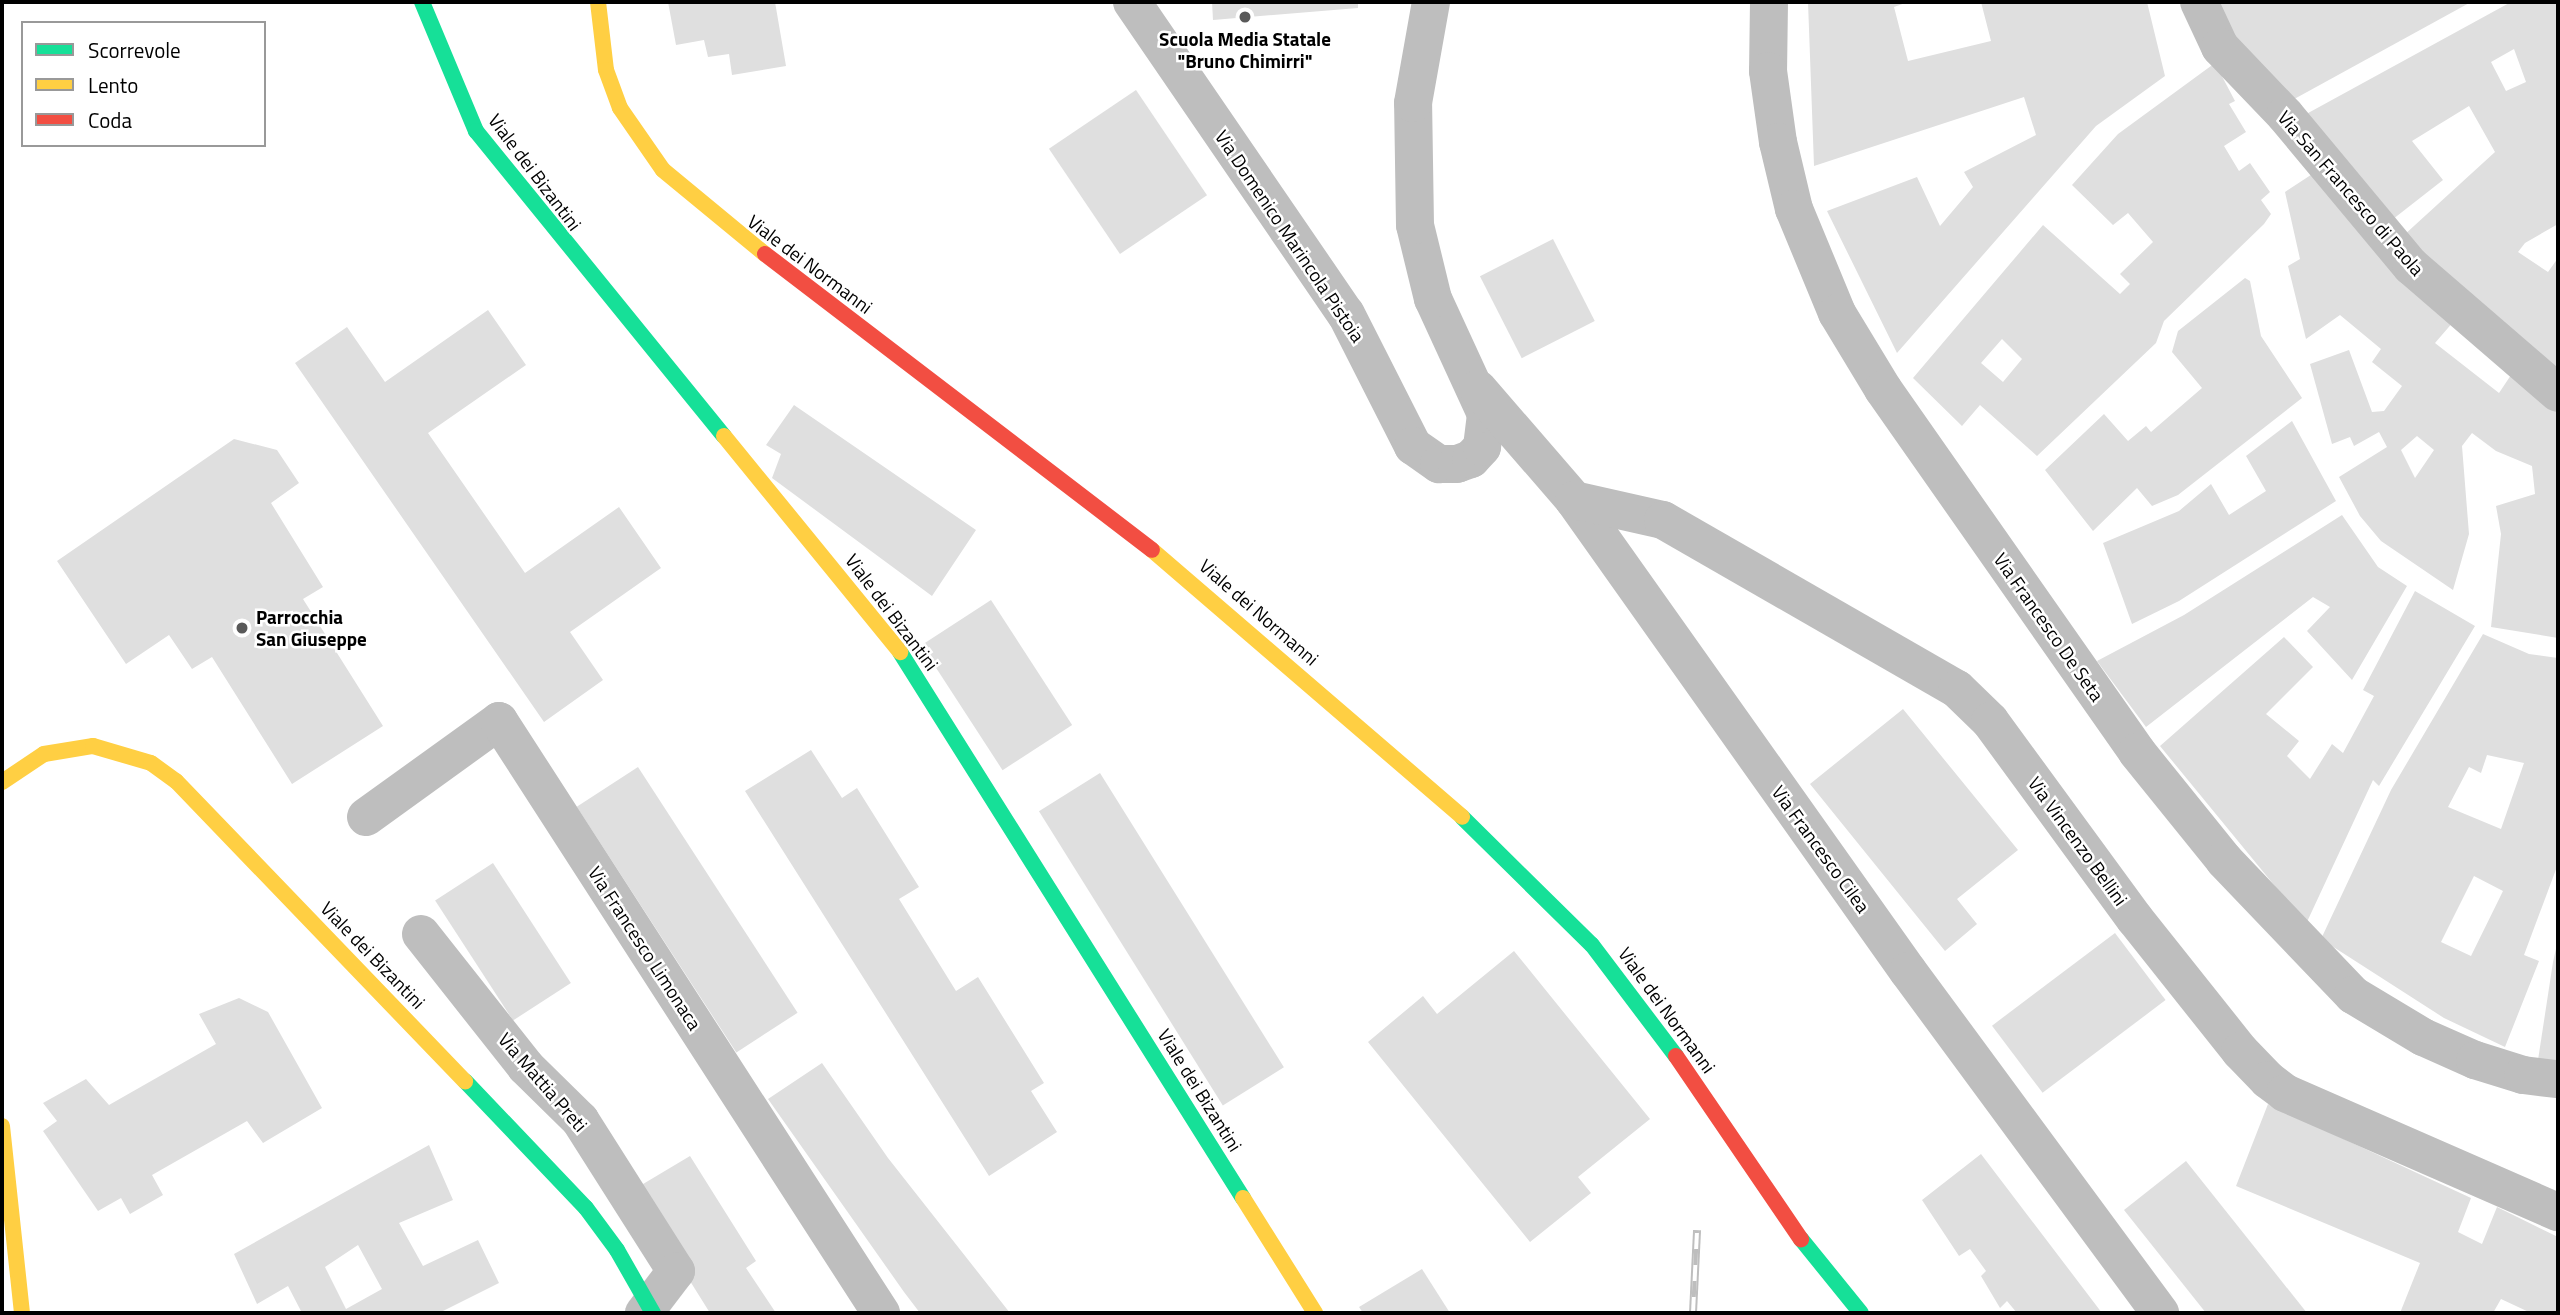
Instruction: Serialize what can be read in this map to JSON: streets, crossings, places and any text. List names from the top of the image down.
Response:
{
  "streets": {
    "street": [
      "Viale dei Bizantini",
      "Via San Francesco di Paola",
      "Via Domenico Marincola Pistoia",
      "Viale dei Normanni",
      "Via Francesco De Seta",
      "Via Vincenzo Bellini",
      "Via Francesco Cilea",
      "Via Francesco Limonaca",
      "Via Mattia Preti"
    ]
  },
  "crossings": [
    ["Viale dei Bizantini", "Via Mattia Preti"],
    ["Via Domenico Marincola Pistoia", "Via Francesco Cilea"],
    ["Via Vincenzo Bellini", "Via Francesco Cilea"]
  ],
  "places": ["Scuola Media Statale \"Bruno Chimirri\"", "Parrocchia San Giuseppe"],
  "legend": ["Scorrevole", "Lento", "Coda"]
}
